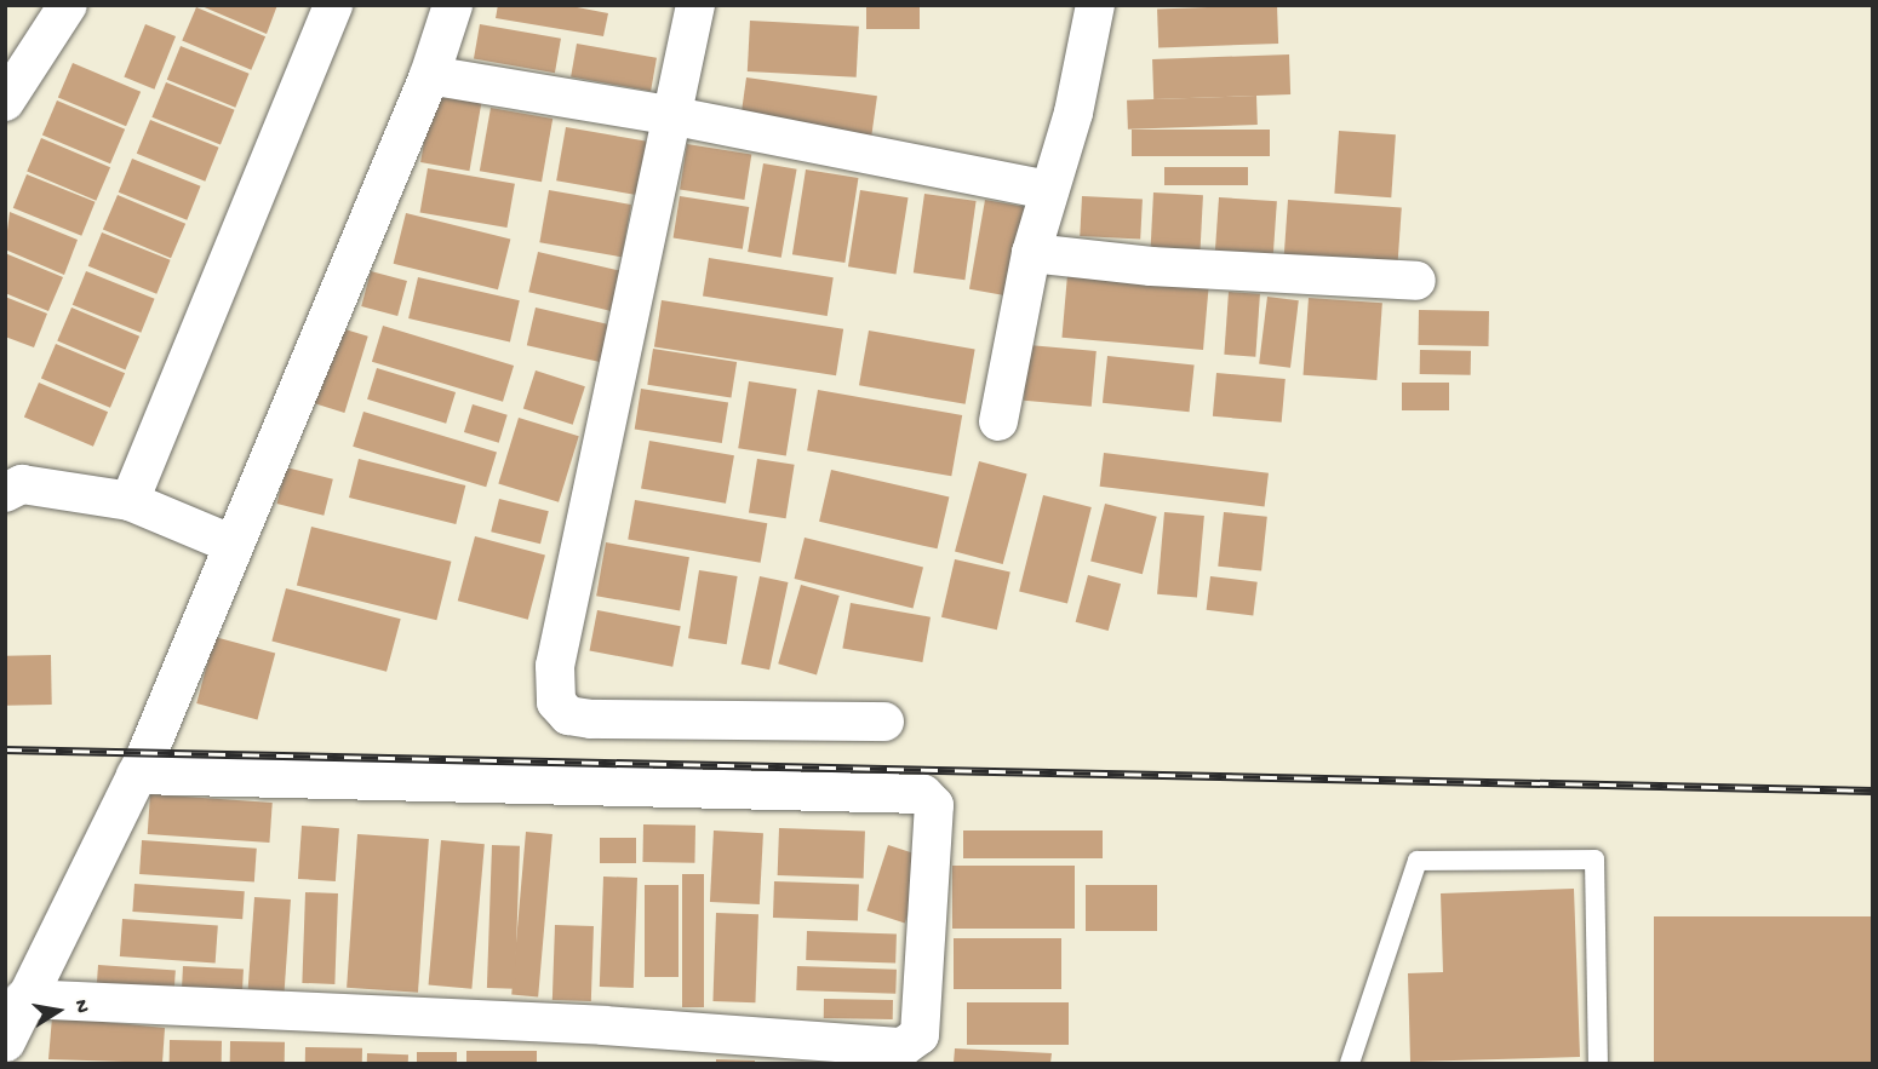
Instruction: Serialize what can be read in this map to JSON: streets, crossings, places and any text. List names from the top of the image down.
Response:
{
  "north": "right"
}
